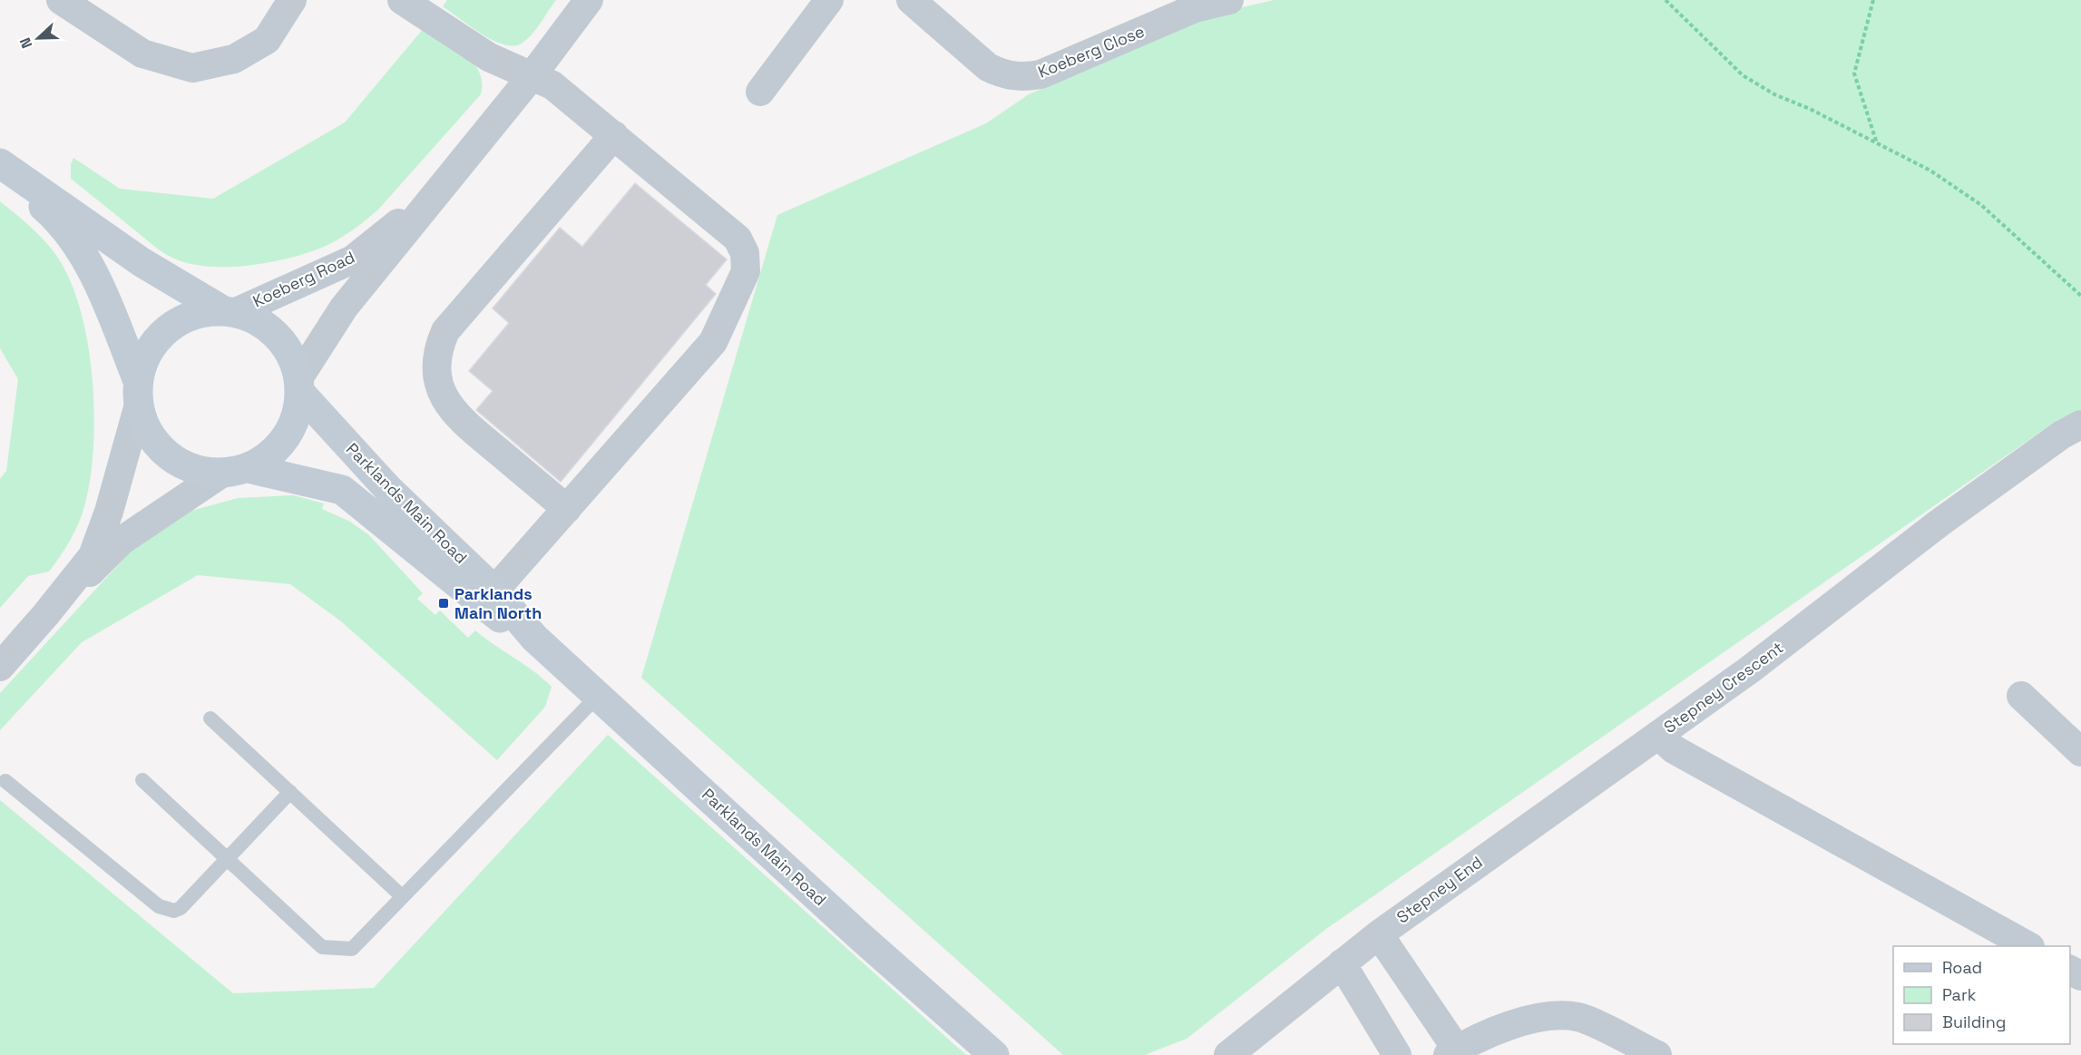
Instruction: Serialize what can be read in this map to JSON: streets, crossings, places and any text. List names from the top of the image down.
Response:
{
  "streets": {
    "street": [
      "Koeberg Close",
      "Koeberg Road",
      "Parklands Main Road",
      "Stepney Crescent",
      "Stepney End"
    ]
  },
  "crossings": [
    ["Koeberg Road", "Parklands Main Road"],
    ["Stepney Crescent", "Stepney End"]
  ],
  "places": {
    "transit": ["Parklands Main North"]
  },
  "legend": ["Road", "Park", "Building"],
  "north": "left"
}
